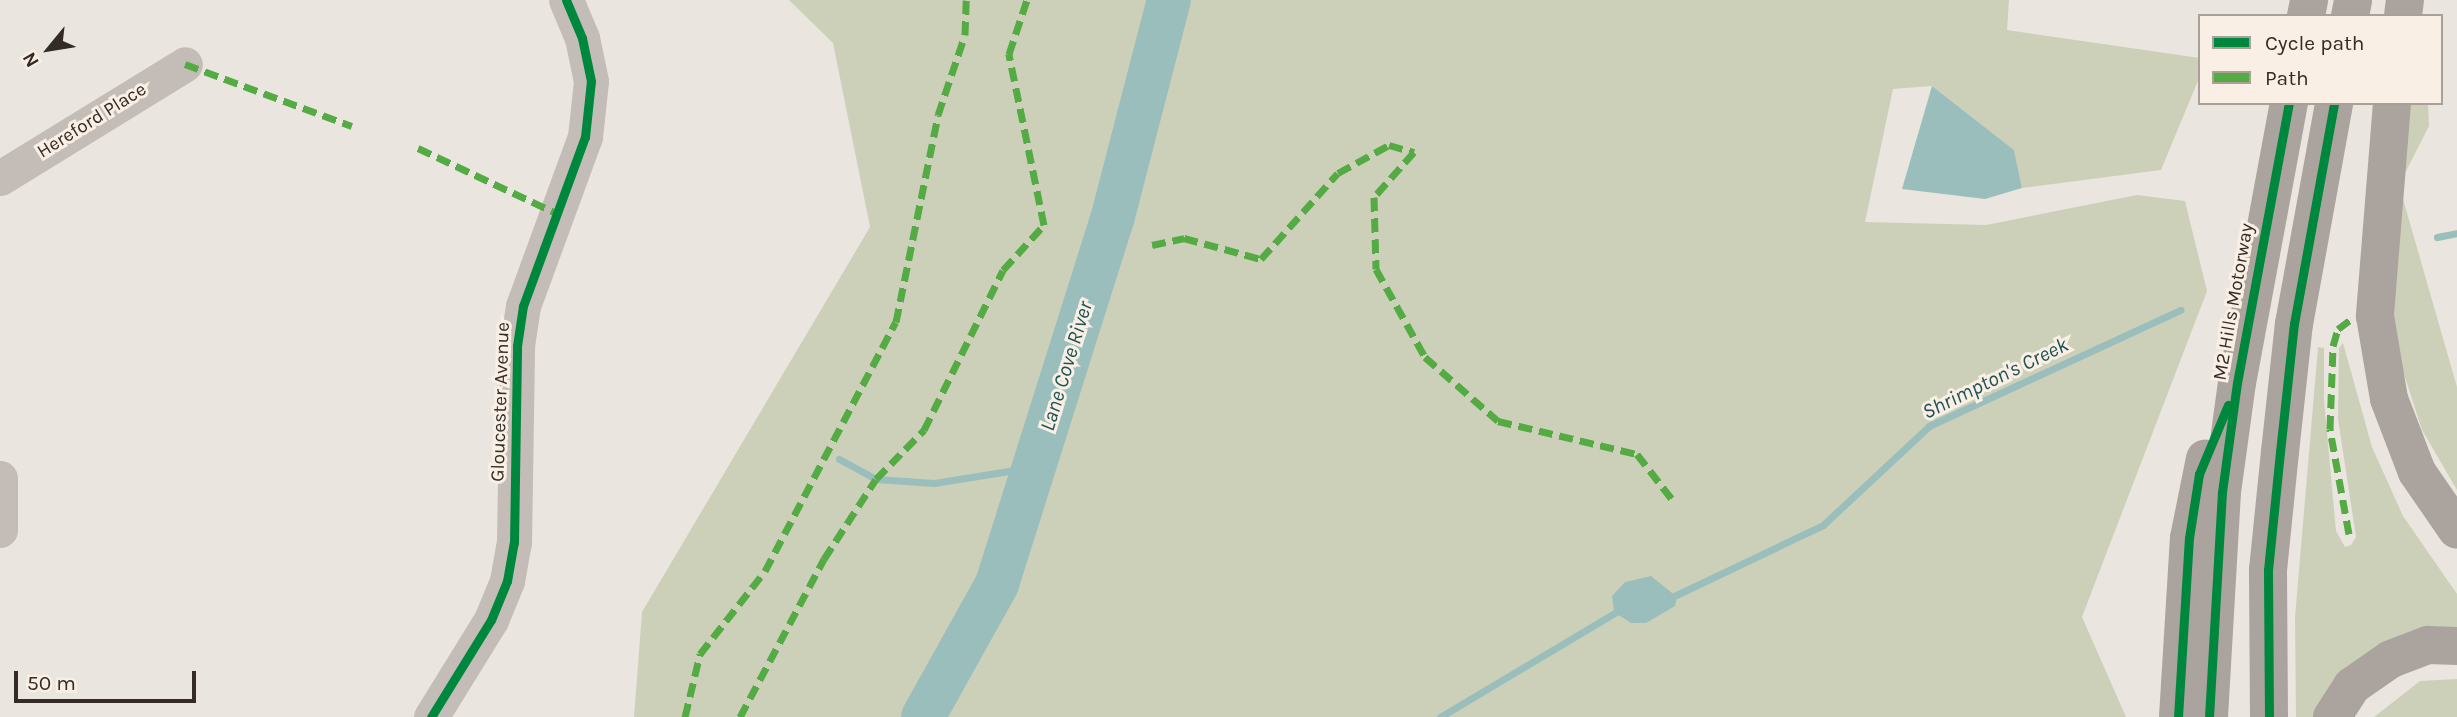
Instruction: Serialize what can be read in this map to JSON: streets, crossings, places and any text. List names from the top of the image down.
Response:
{
  "streets": {
    "highway": ["M2 Hills Motorway"],
    "street": ["Hereford Place", "Gloucester Avenue"]
  },
  "water": ["Lane Cove River", "Shrimpton's Creek"],
  "legend": ["Cycle path", "Path"],
  "scale_bar": "50 m",
  "north": "bottom left"
}
